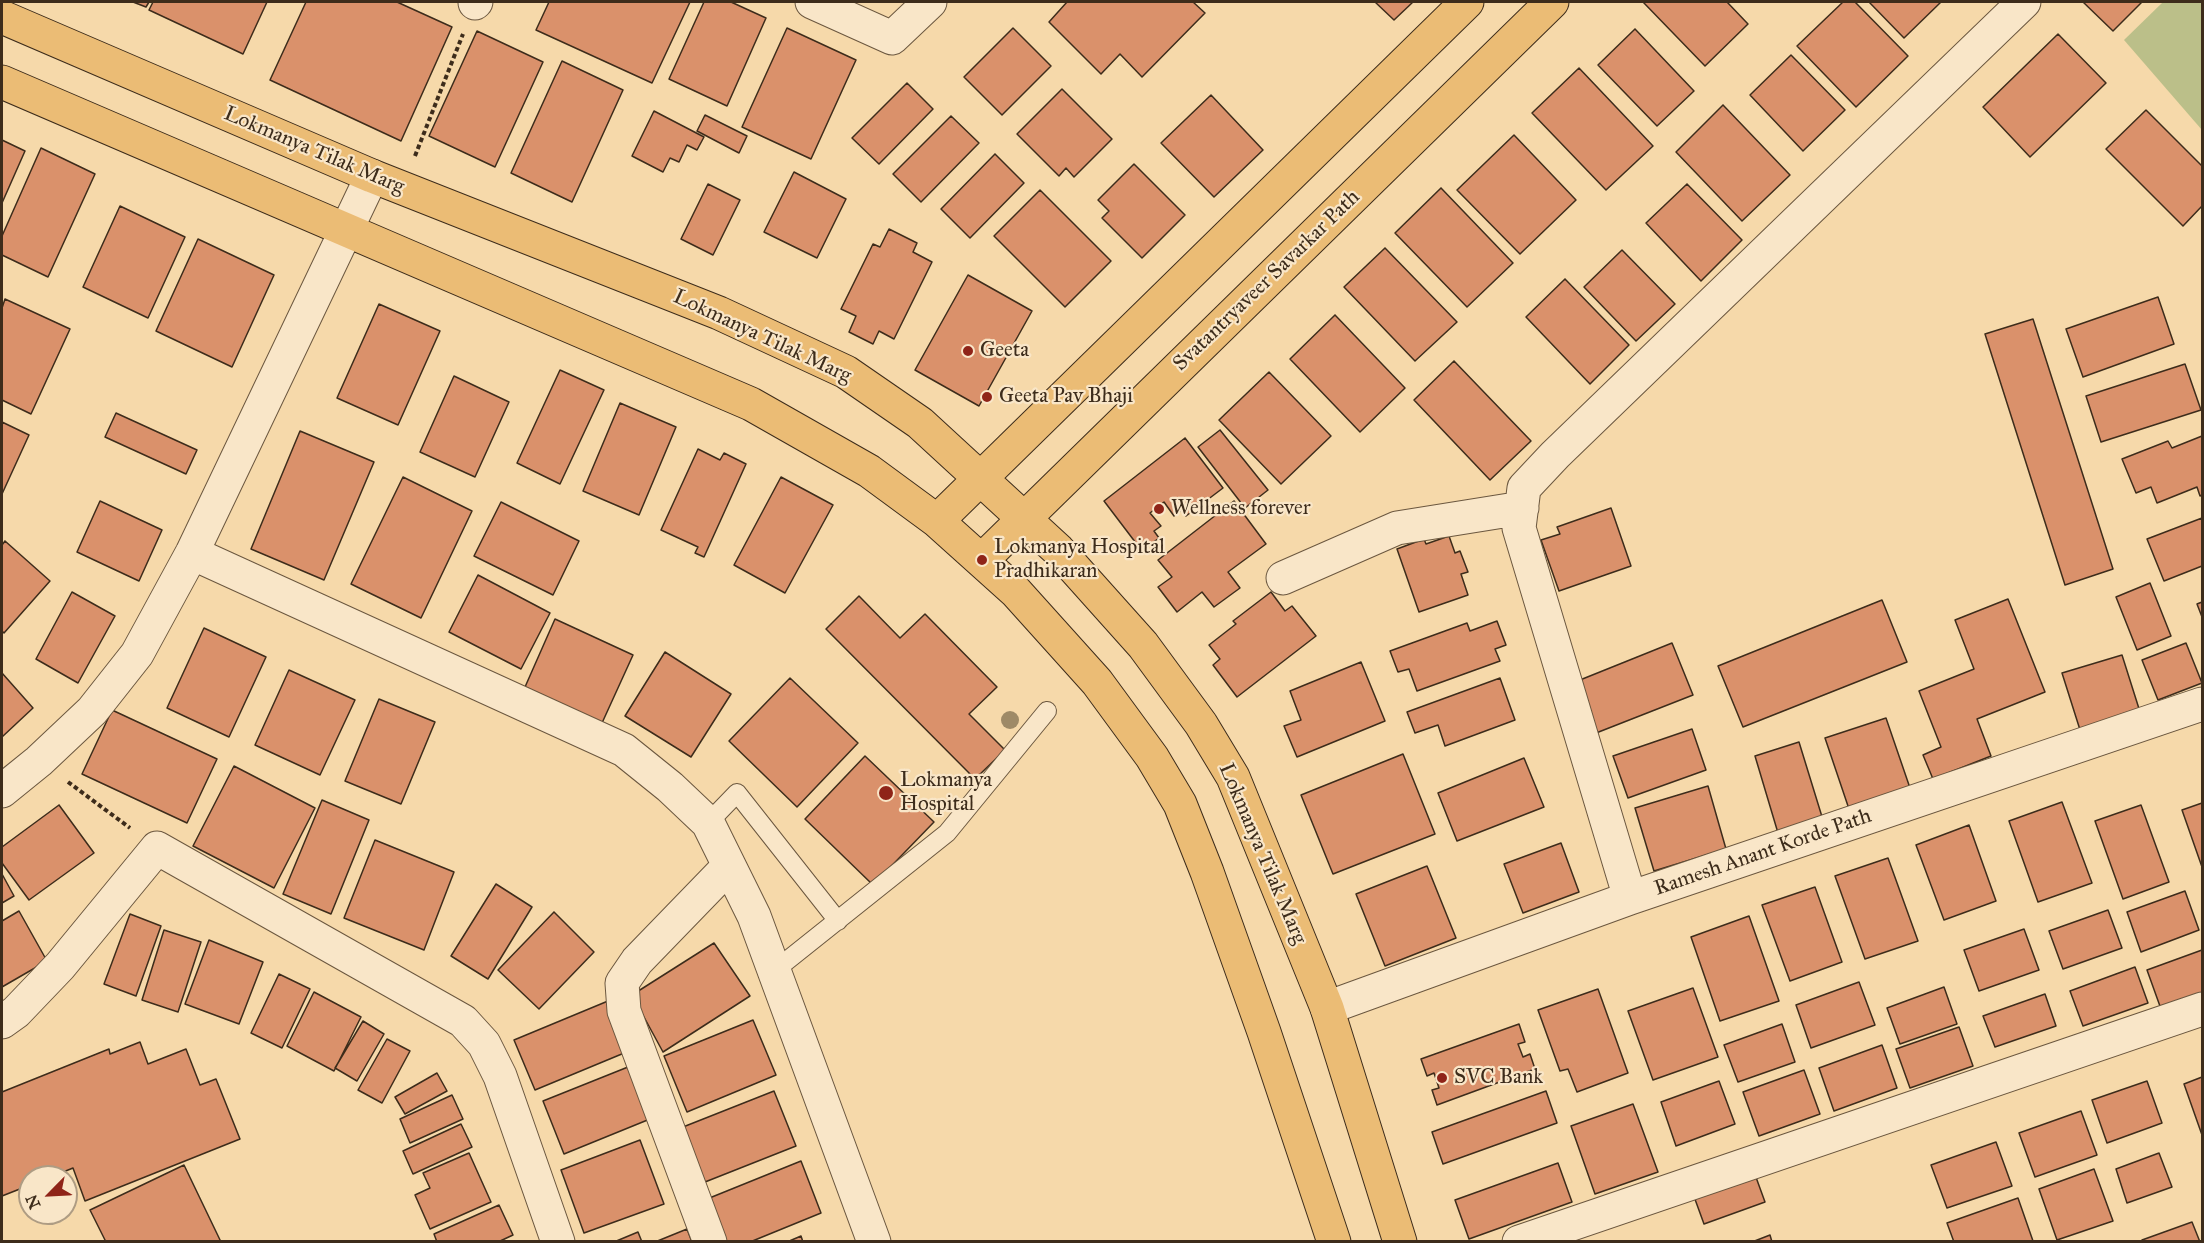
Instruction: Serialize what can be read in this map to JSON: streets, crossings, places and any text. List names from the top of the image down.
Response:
{
  "streets": {
    "main road": ["Lokmanya Tilak Marg", "Svatantryaveer Savarkar Path"],
    "street": ["Ramesh Anant Korde Path"]
  },
  "crossings": [
    ["Lokmanya Tilak Marg", "Svatantryaveer Savarkar Path"],
    ["Lokmanya Tilak Marg", "Ramesh Anant Korde Path"]
  ],
  "places": [
    "Geeta",
    "Geeta Pav Bhaji",
    "Wellness forever",
    "Lokmanya Hospital Pradhikaran",
    "Lokmanya Hospital",
    "SVC Bank"
  ],
  "north": "bottom left"
}
